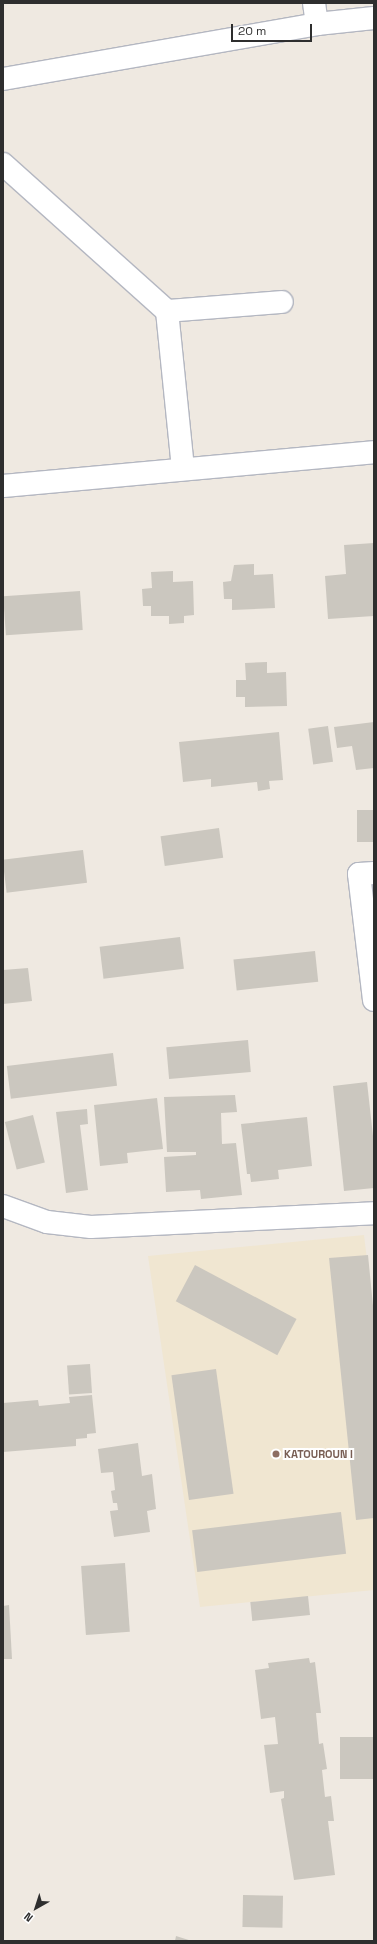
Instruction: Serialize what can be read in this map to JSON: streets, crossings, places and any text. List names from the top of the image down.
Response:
{
  "places": ["KATOUROUN I"],
  "scale_bar": "20 m",
  "north": "bottom left"
}
